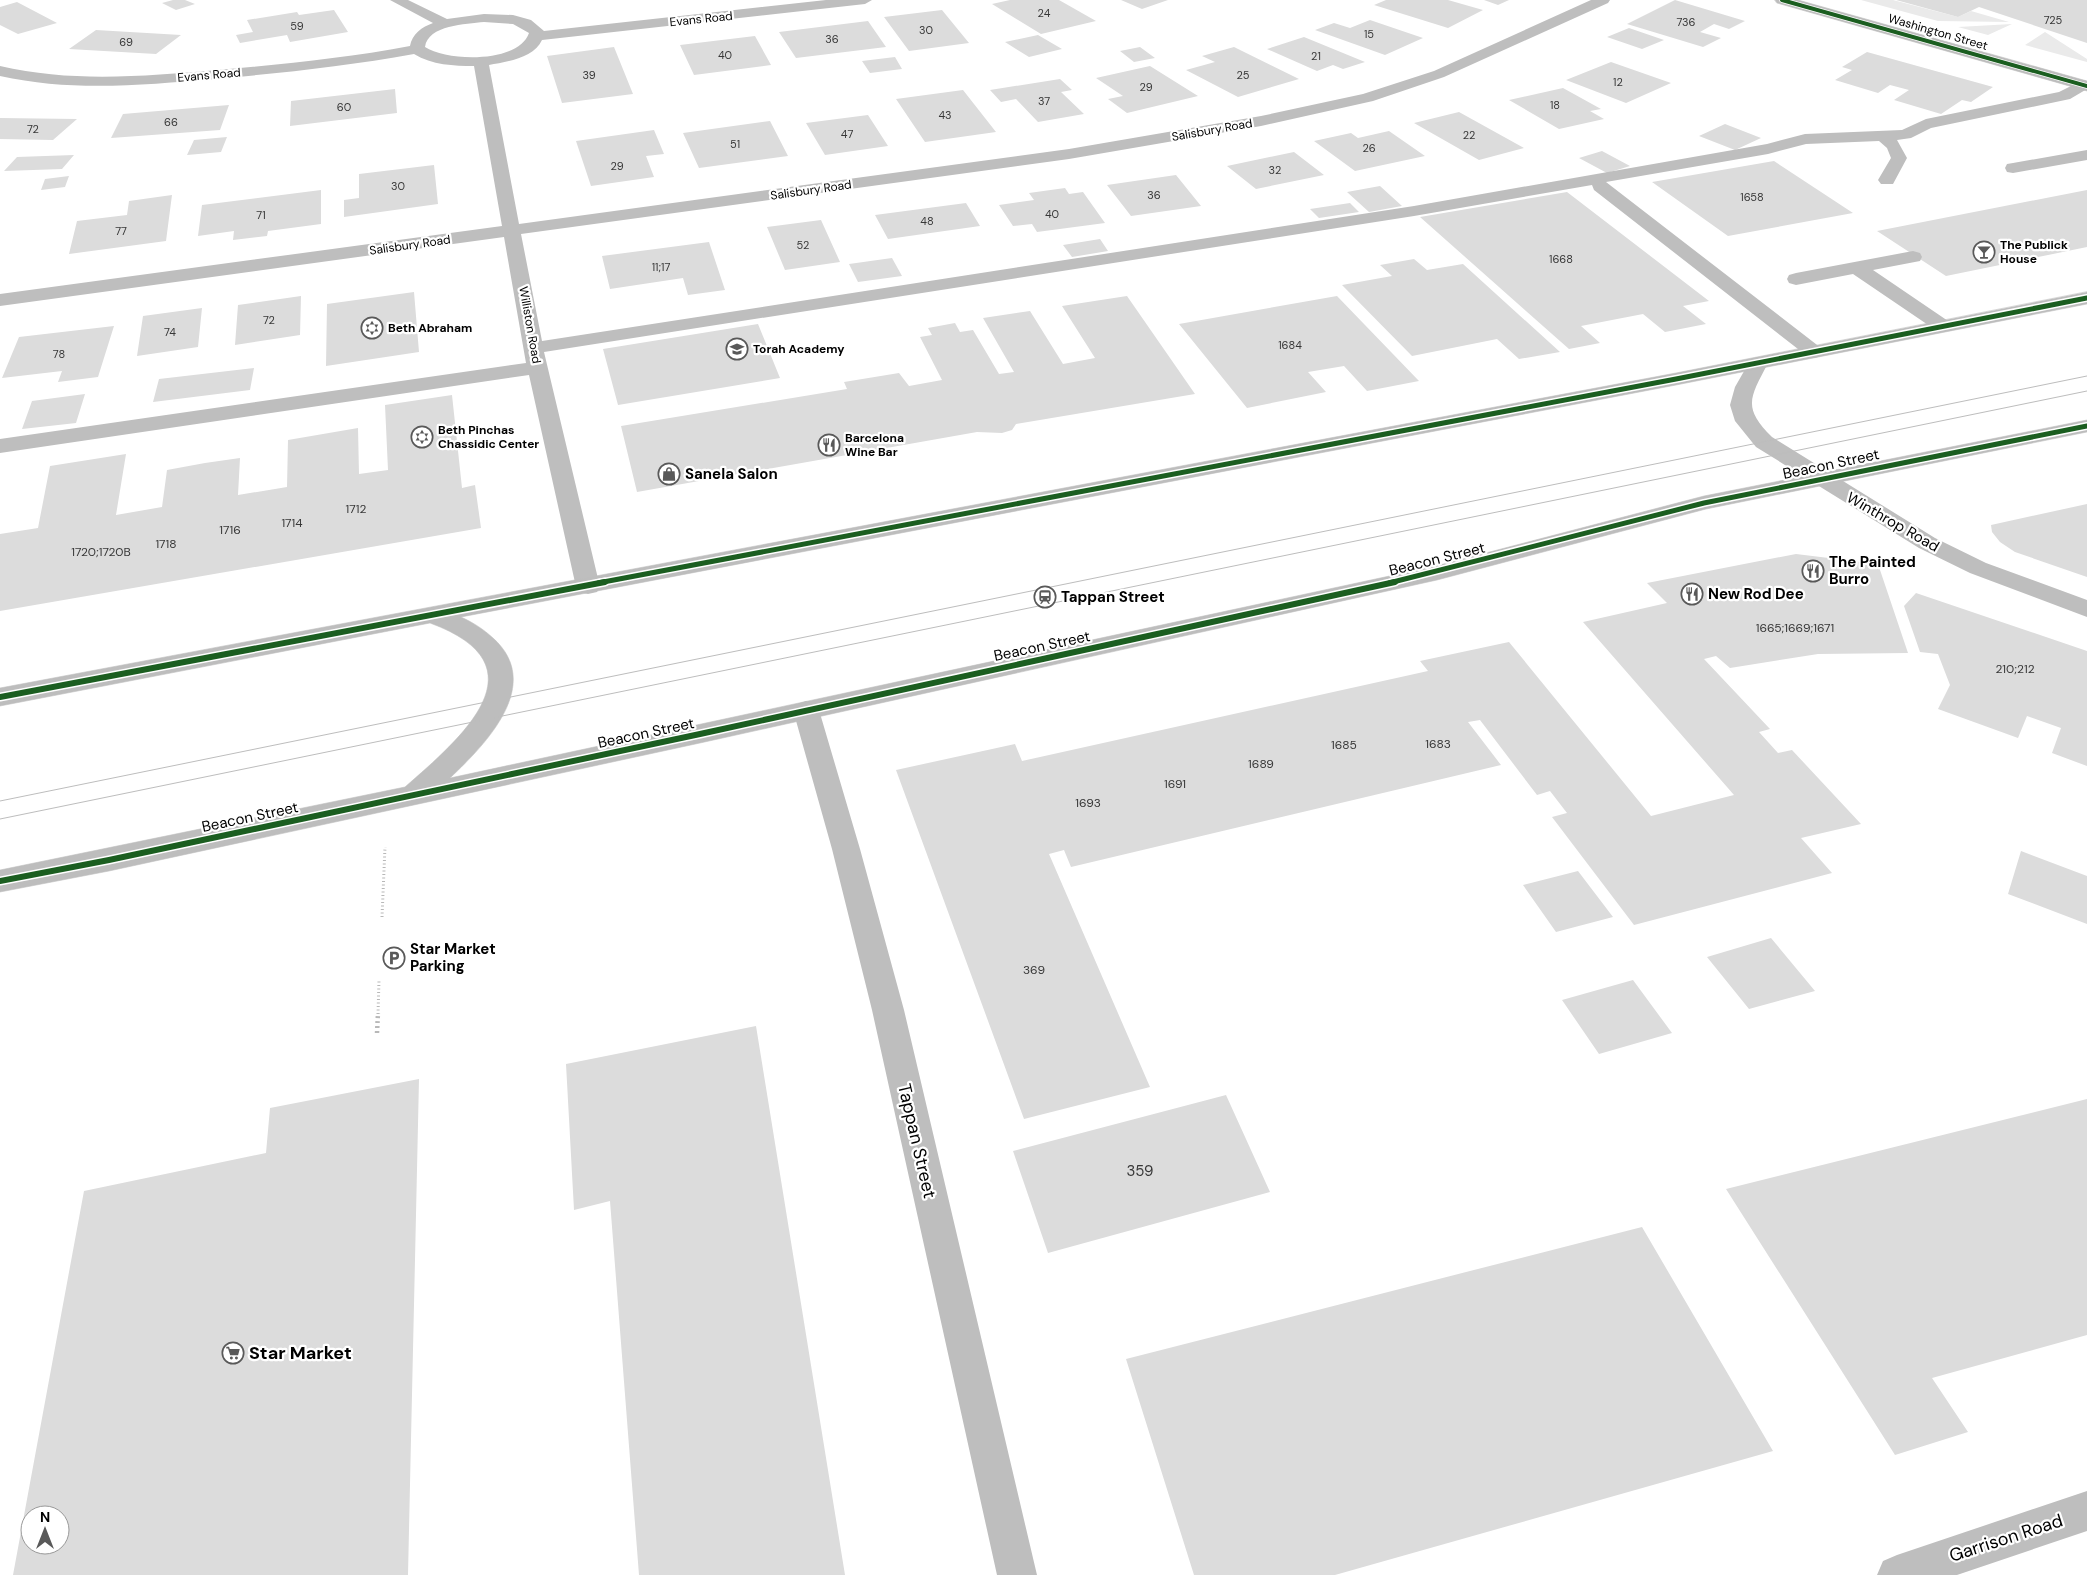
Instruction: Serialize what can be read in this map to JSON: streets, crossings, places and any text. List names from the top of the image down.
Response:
{
  "streets": {
    "main road": ["Washington Street", "Beacon Street"],
    "street": [
      "Evans Road",
      "Salisbury Road",
      "Williston Road",
      "Winthrop Road",
      "Tappan Street",
      "Garrison Road"
    ]
  },
  "crossings": [
    ["Salisbury Road", "Williston Road"],
    ["Beacon Street", "Winthrop Road"],
    ["Beacon Street", "Tappan Street"]
  ],
  "places": {
    "bar": ["The Publick House"],
    "synagogue": ["Beth Abraham", "Beth Pinchas Chassidic Center"],
    "school or university": ["Torah Academy"],
    "restaurant": ["Barcelona Wine Bar", "The Painted Burro", "New Rod Dee"],
    "shop": ["Sanela Salon"],
    "station": ["Tappan Street"],
    "parking": ["Star Market Parking"],
    "supermarket": ["Star Market"]
  },
  "house_numbers": [
    "24",
    "725",
    "736",
    "59",
    "30",
    "15",
    "36",
    "69",
    "40",
    "21",
    "39",
    "25",
    "12",
    "29",
    "37",
    "18",
    "60",
    "43",
    "66",
    "72",
    "47",
    "22",
    "51",
    "26",
    "29",
    "32",
    "30",
    "36",
    "1658",
    "40",
    "71",
    "48",
    "77",
    "52",
    "1668",
    "11;17",
    "72",
    "74",
    "1684",
    "78",
    "1712",
    "1714",
    "1716",
    "1718",
    "1720;1720B",
    "1665;1669;1671",
    "210;212",
    "1683",
    "1685",
    "1689",
    "1691",
    "1693",
    "369",
    "359"
  ],
  "north": "top"
}
